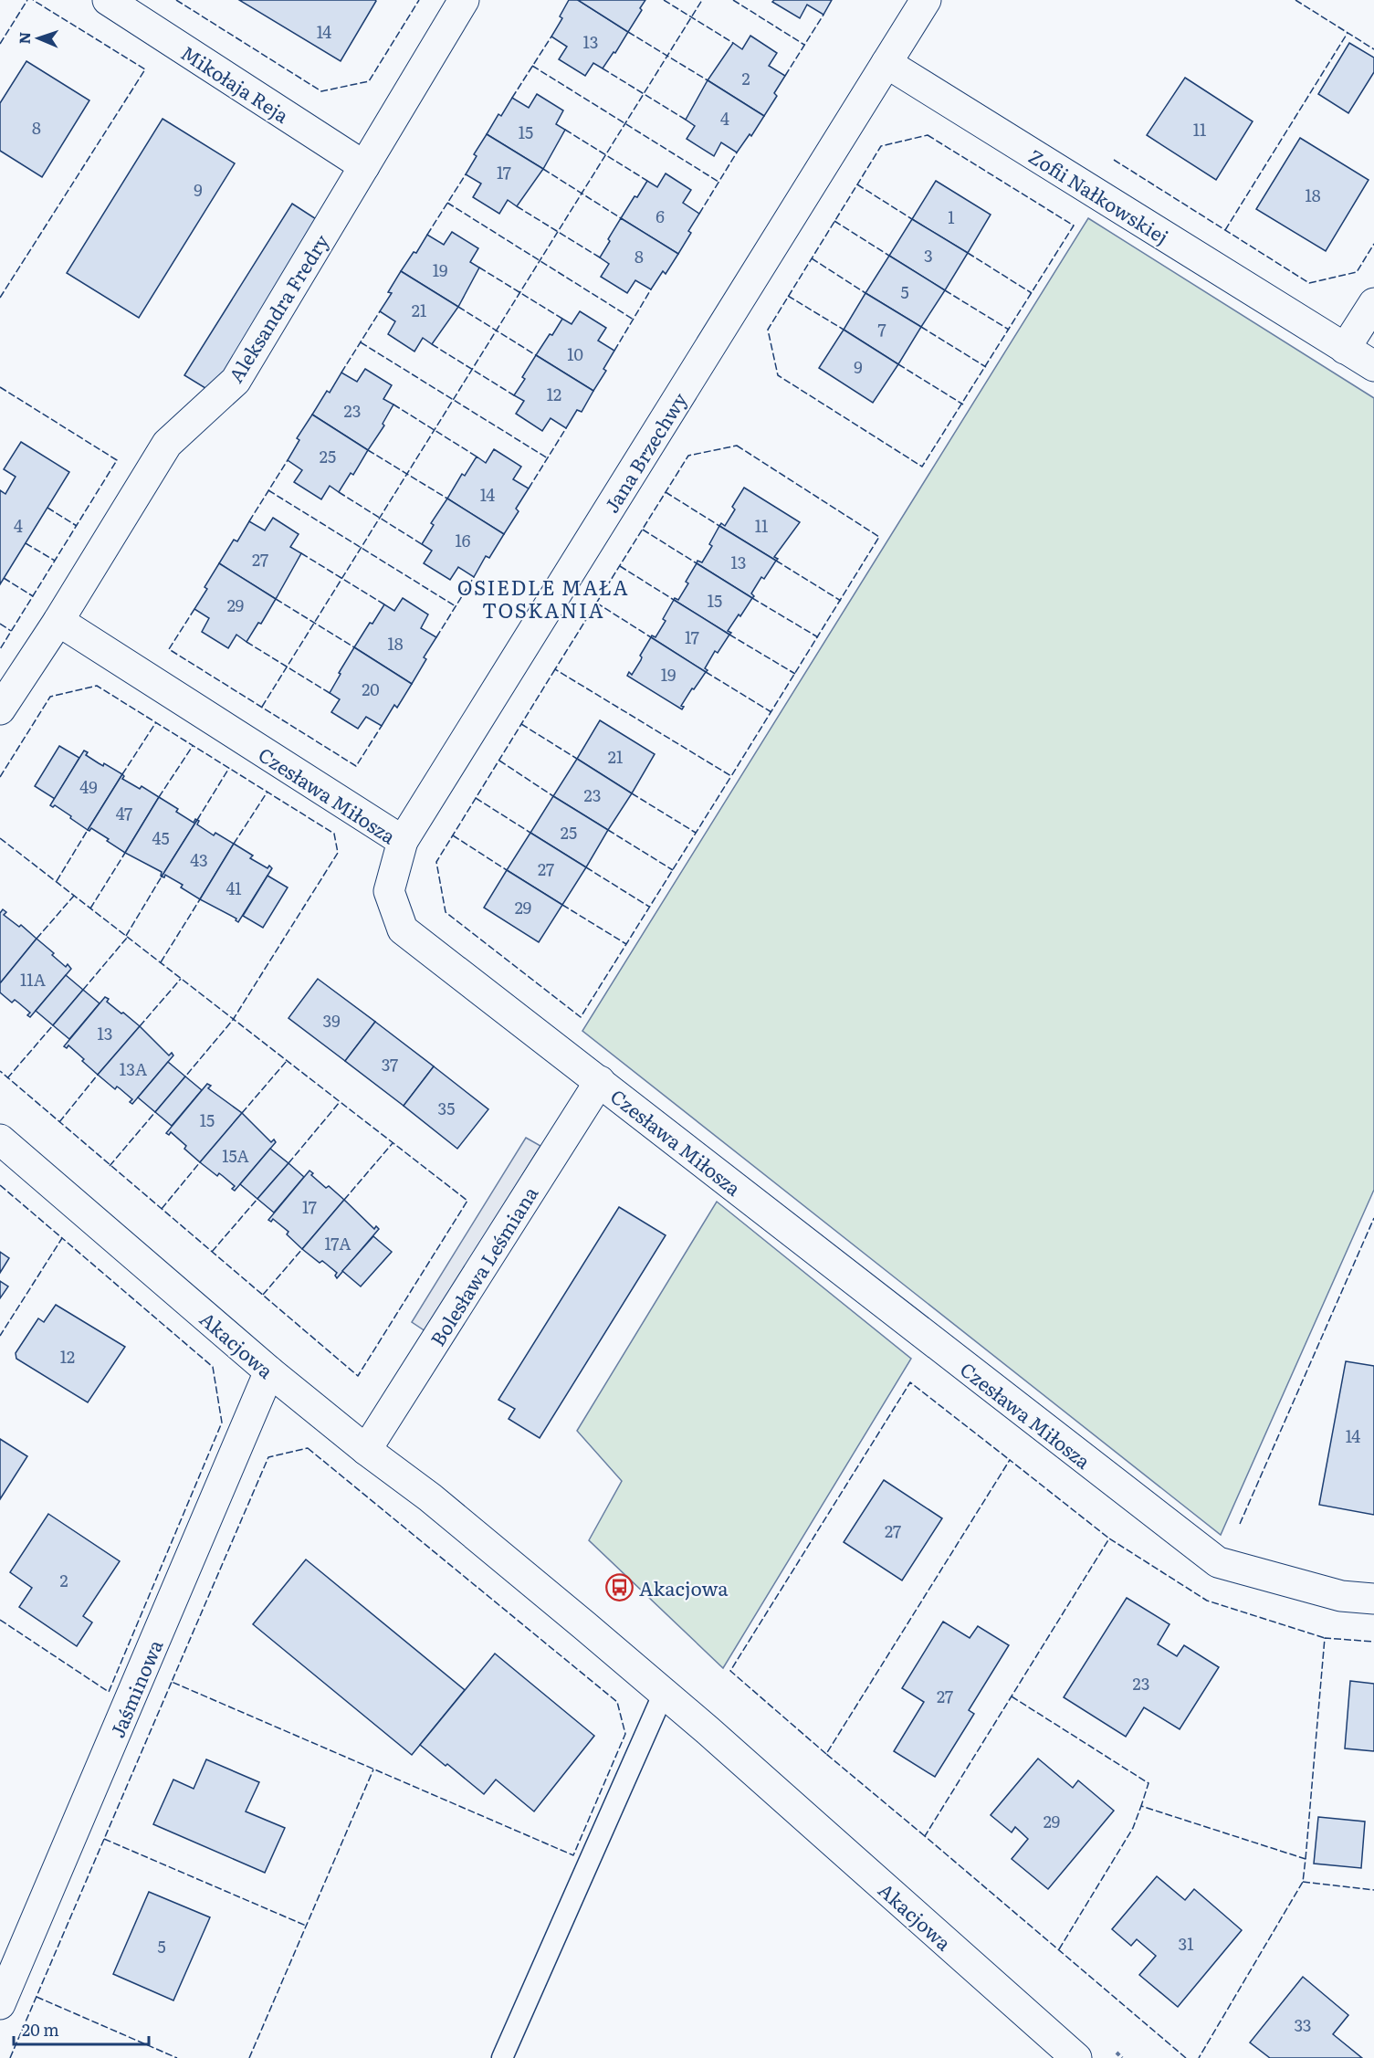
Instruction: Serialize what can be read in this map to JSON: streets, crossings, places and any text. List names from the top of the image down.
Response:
{
  "streets": {
    "street": [
      "Mikołaja Reja",
      "Zofii Nałkowskiej",
      "Aleksandra Fredry",
      "Jana Brzechwy",
      "Czesława Miłosza",
      "Bolesława Leśmiana",
      "Akacjowa",
      "Jaśminowa"
    ]
  },
  "crossings": [
    ["Mikołaja Reja", "Aleksandra Fredry"],
    ["Zofii Nałkowskiej", "Jana Brzechwy"],
    ["Aleksandra Fredry", "Czesława Miłosza"],
    ["Jana Brzechwy", "Czesława Miłosza"],
    ["Czesława Miłosza", "Bolesława Leśmiana"],
    ["Bolesława Leśmiana", "Akacjowa"],
    ["Akacjowa", "Jaśminowa"]
  ],
  "districts": ["OSIEDLE MAŁA TOSKANIA"],
  "places": {
    "bus stop": ["Akacjowa"]
  },
  "house_numbers": [
    "14",
    "13",
    "2",
    "4",
    "8",
    "11",
    "15",
    "17",
    "9",
    "18",
    "6",
    "1",
    "3",
    "8",
    "19",
    "5",
    "21",
    "7",
    "10",
    "9",
    "12",
    "23",
    "25",
    "14",
    "4",
    "11",
    "16",
    "27",
    "13",
    "15",
    "29",
    "17",
    "18",
    "19",
    "20",
    "21",
    "49",
    "23",
    "47",
    "25",
    "45",
    "43",
    "27",
    "41",
    "29",
    "11A",
    "39",
    "13",
    "37",
    "13A",
    "35",
    "15",
    "15A",
    "17",
    "17A",
    "12",
    "14",
    "27",
    "2",
    "23",
    "27",
    "29",
    "31",
    "5",
    "33"
  ],
  "scale_bar": "20 m",
  "north": "left"
}
